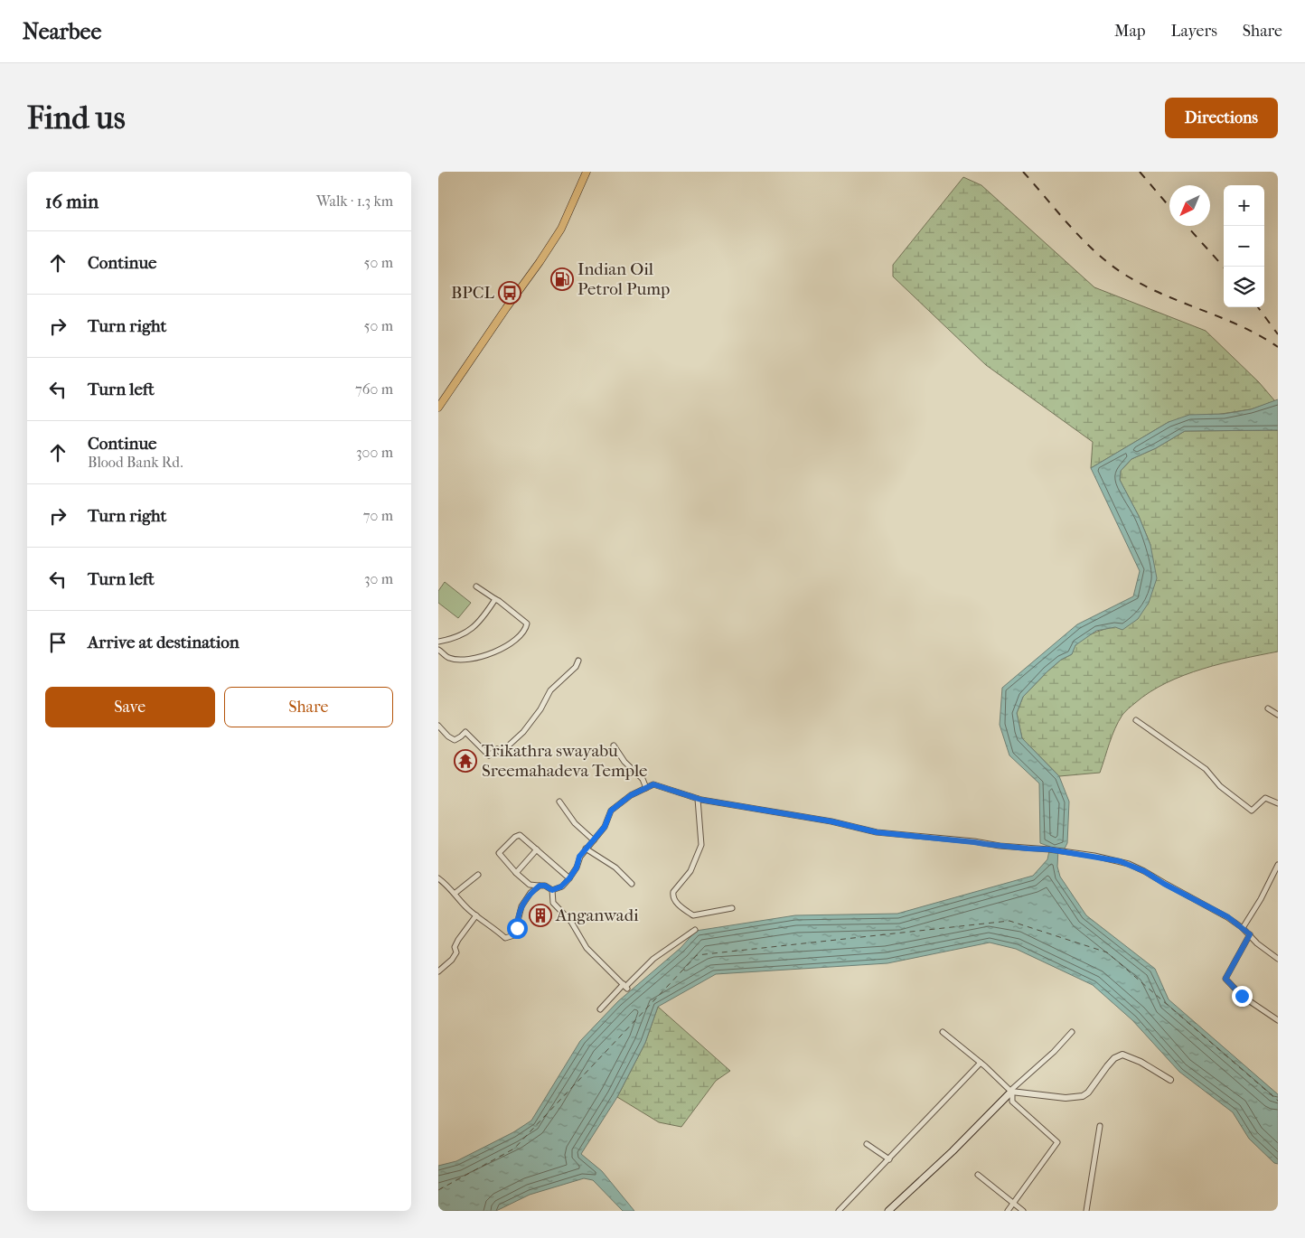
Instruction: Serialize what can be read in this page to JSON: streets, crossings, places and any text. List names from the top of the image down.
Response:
{
  "places": {
    "fuel station": ["Indian Oil Petrol Pump"],
    "bus stop": ["BPCL"],
    "temple": ["Trikathra swayabu Sreemahadeva Temple"],
    "building": ["Anganwadi"]
  },
  "north": "bottom left",
  "page": {
    "header": "Nearbee",
    "nav": ["Map", "Layers", "Share"],
    "buttons": [
      "Directions",
      ["Save", "Share"]
    ],
    "title": "Find us",
    "heading": ["16 min", "Walk · 1.3 km"],
    "map_buttons": ["+", "−"],
    "list": [
      ["Continue", "50 m"],
      ["Turn right", "50 m"],
      ["Turn left", "760 m"],
      ["Continue", "Blood Bank Rd.", "300 m"],
      ["Turn right", "70 m"],
      ["Turn left", "30 m"],
      "Arrive at destination"
    ]
  }
}
